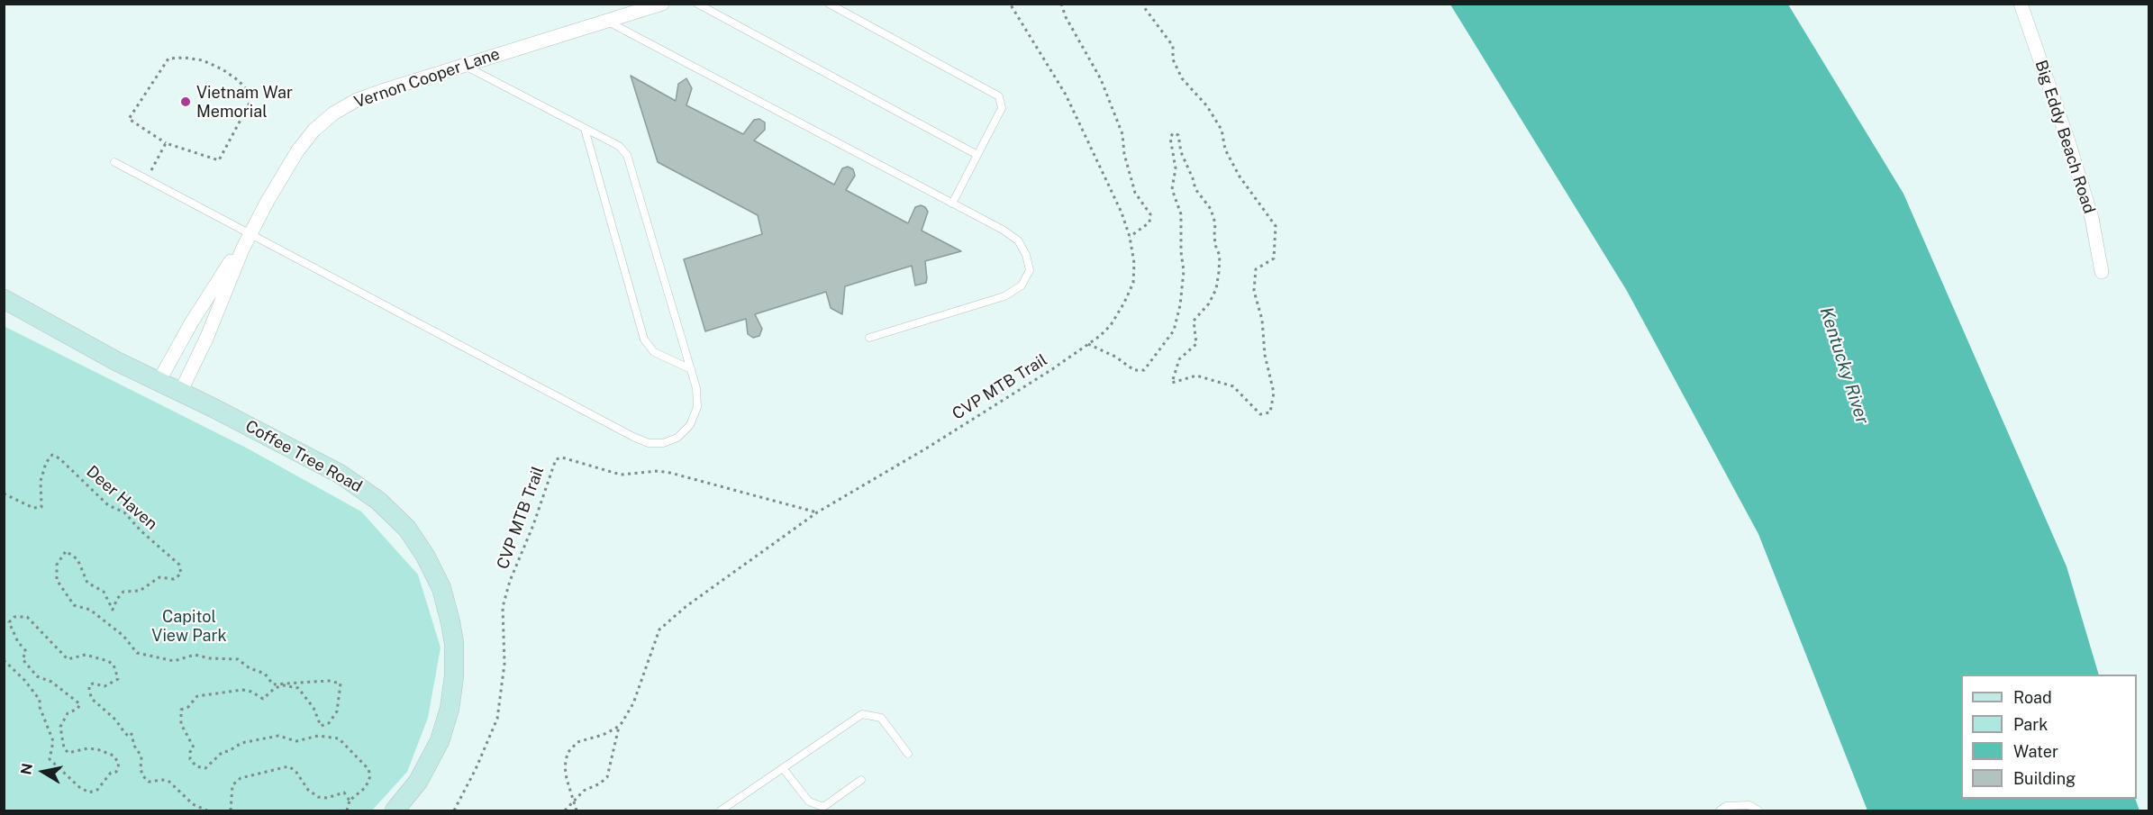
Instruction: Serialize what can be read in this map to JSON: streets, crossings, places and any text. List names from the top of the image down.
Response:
{
  "streets": {
    "street": ["Vernon Cooper Lane", "Big Eddy Beach Road", "Coffee Tree Road"],
    "path": ["CVP MTB Trail", "Deer Haven"]
  },
  "crossings": [
    ["Vernon Cooper Lane", "Coffee Tree Road"]
  ],
  "water": ["Kentucky River"],
  "parks": ["Capitol View Park"],
  "places": ["Vietnam War Memorial"],
  "legend": [
    "Road",
    "Park",
    "Water",
    "Building"
  ],
  "north": "left"
}
